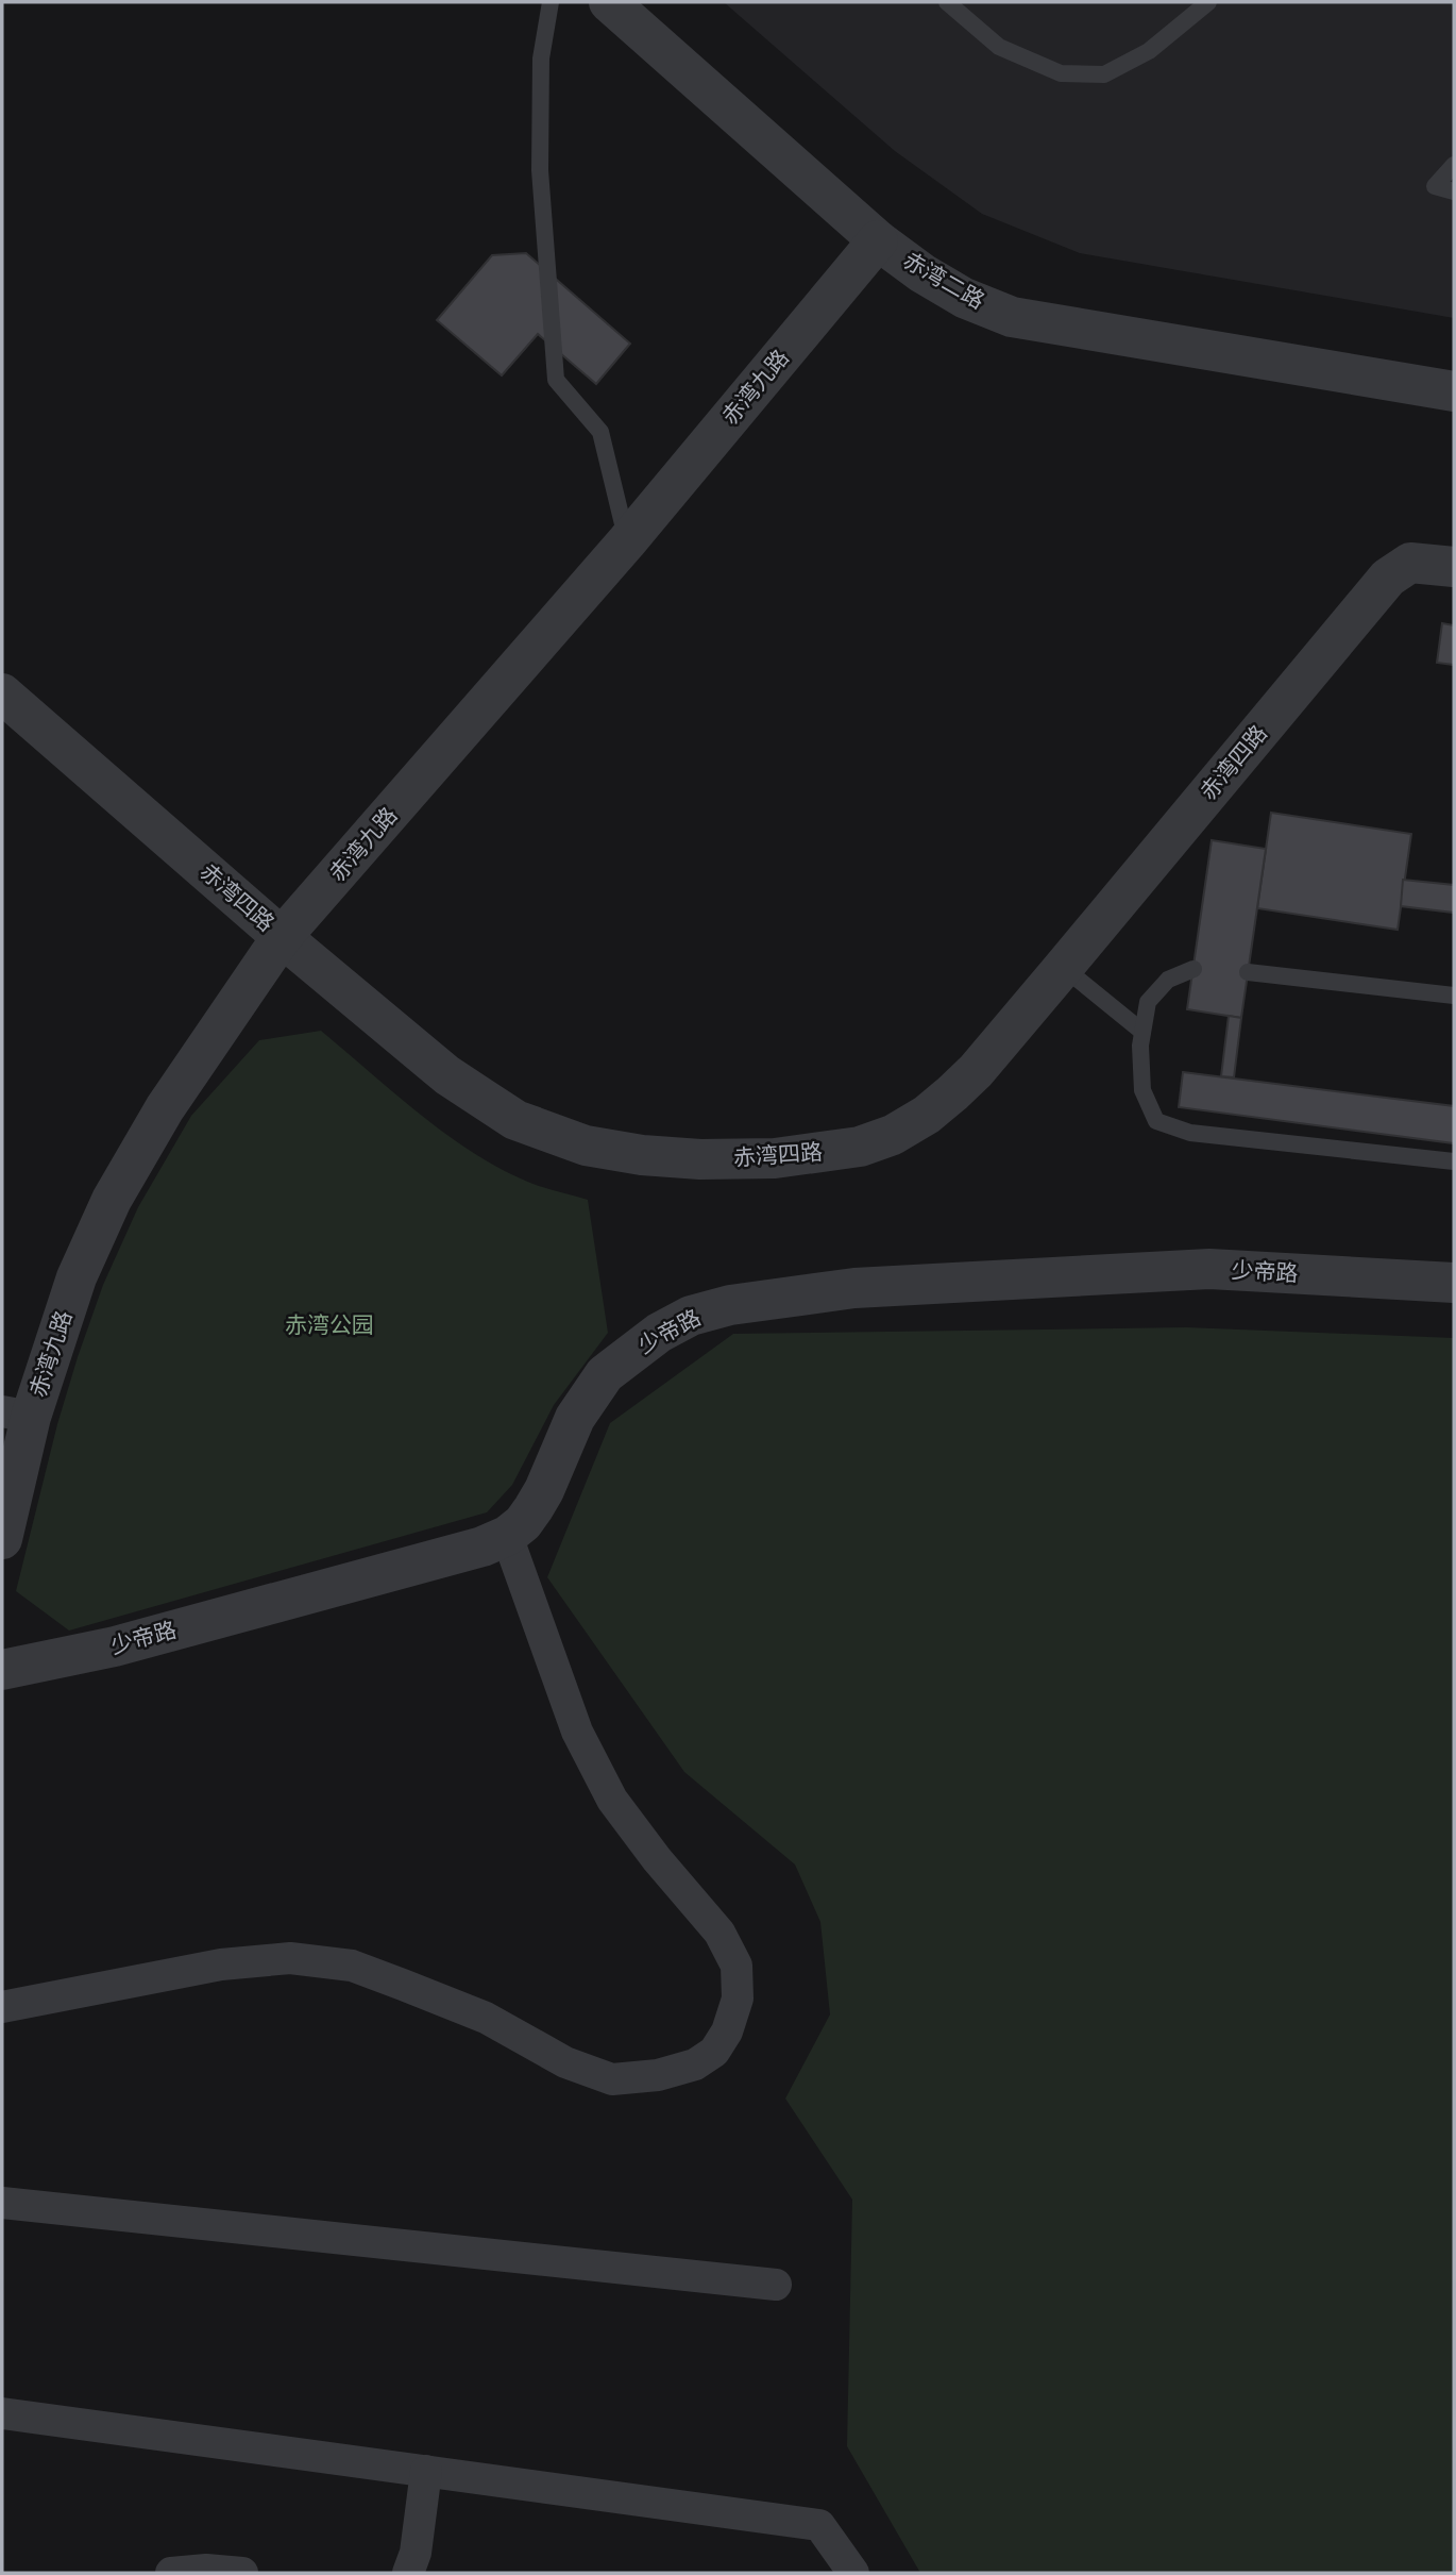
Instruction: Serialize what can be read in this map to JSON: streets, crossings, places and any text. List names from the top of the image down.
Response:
{
  "streets": {
    "street": [
      "赤湾二路",
      "赤湾九路",
      "赤湾四路",
      "少帝路"
    ]
  },
  "crossings": [
    ["赤湾二路", "赤湾九路"],
    ["赤湾九路", "赤湾四路"]
  ],
  "parks": ["赤湾公园"]
}
